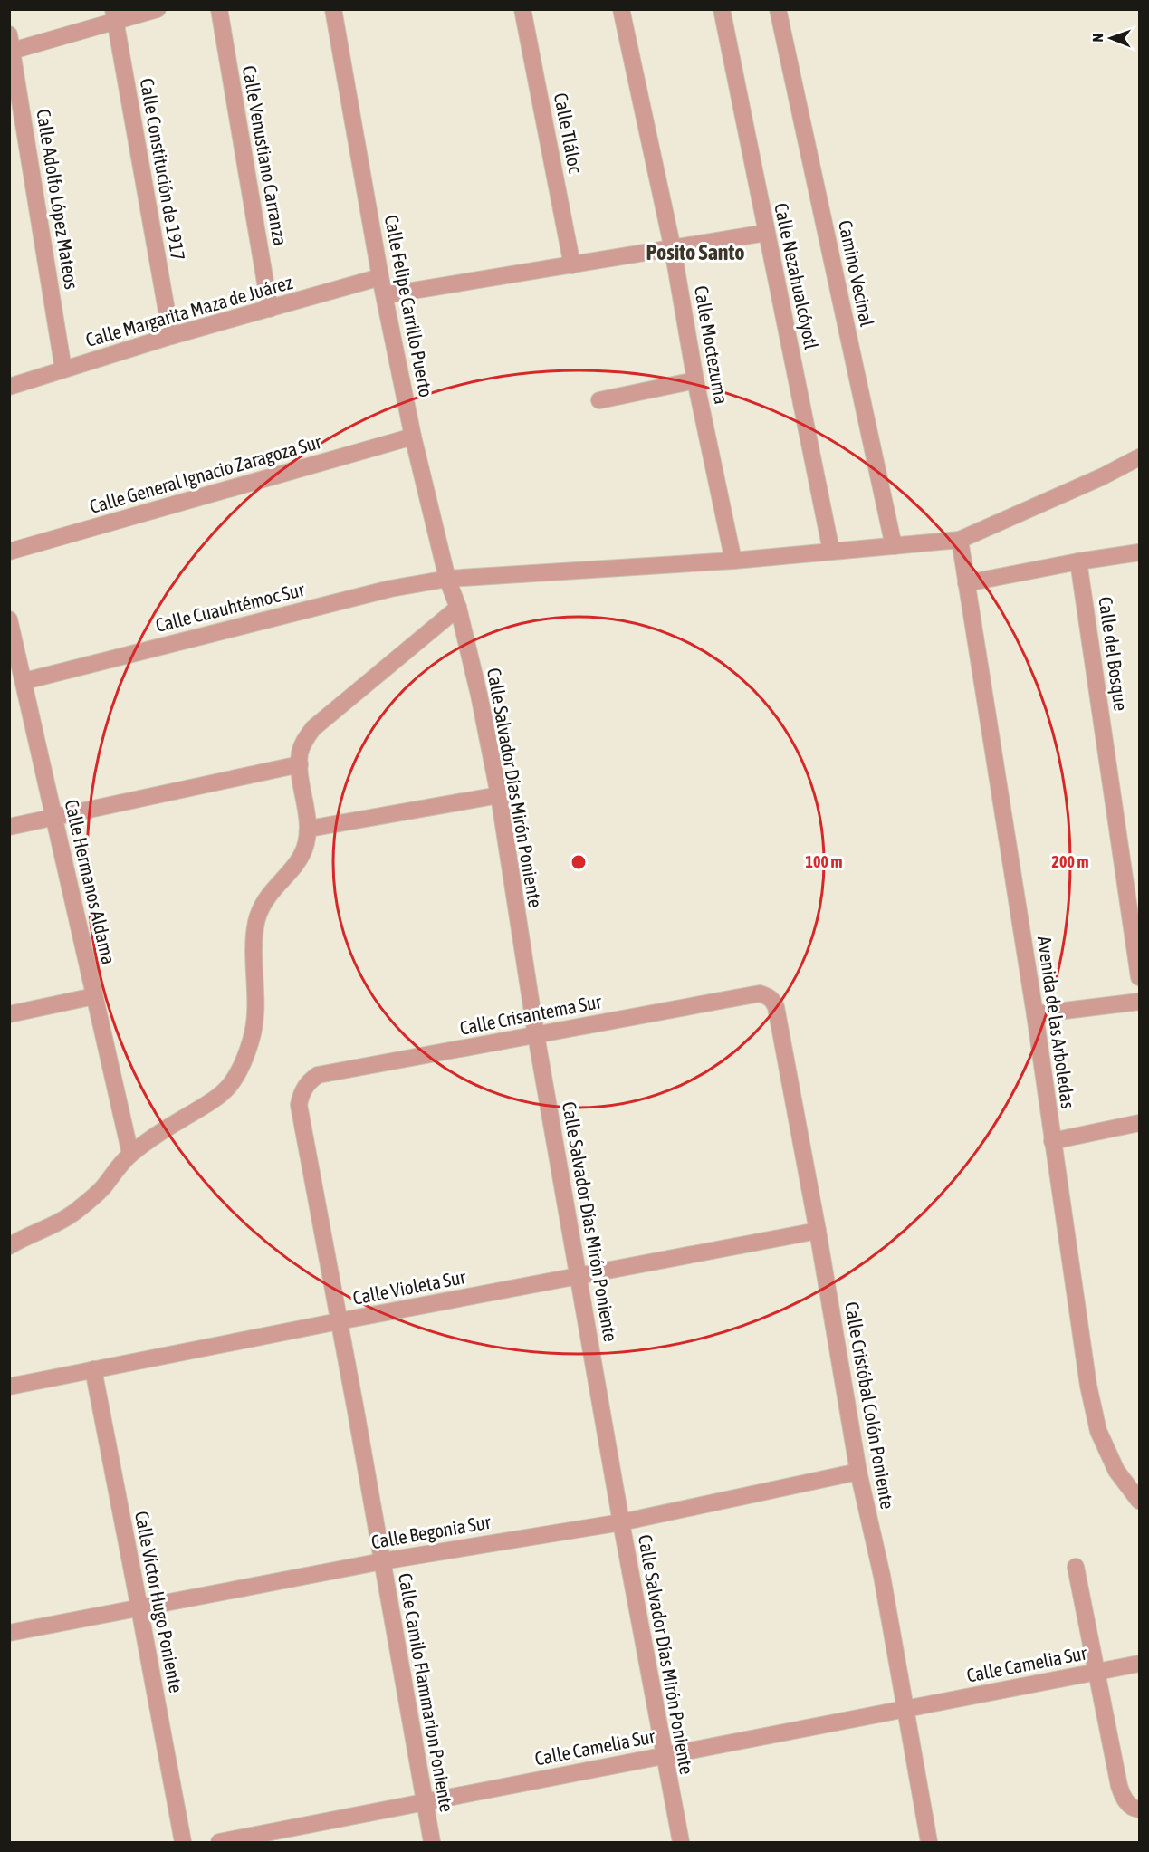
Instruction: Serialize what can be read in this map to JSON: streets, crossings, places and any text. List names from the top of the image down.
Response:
{
  "streets": {
    "street": [
      "Calle Tláloc",
      "Calle Venustiano Carranza",
      "Calle Constitución de 1917",
      "Calle Adolfo López Mateos",
      "Camino Vecinal",
      "Calle Nezahualcóyotl",
      "Calle Felipe Carrillo Puerto",
      "Calle Margarita Maza de Juárez",
      "Calle Moctezuma",
      "Calle General Ignacio Zaragoza Sur",
      "Calle Cuauhtémoc Sur",
      "Calle del Bosque",
      "Calle Salvador Días Mirón Poniente",
      "Calle Hermanos Aldama",
      "Calle Crisantema Sur",
      "Avenida de las Arboledas",
      "Calle Violeta Sur",
      "Calle Cristóbal Colón Poniente",
      "Calle Begonia Sur",
      "Calle Víctor Hugo Poniente",
      "Calle Camelia Sur",
      "Calle Camilo Flammarion Poniente"
    ]
  },
  "crossings": [
    ["Calle Venustiano Carranza", "Calle Margarita Maza de Juárez"],
    ["Calle Constitución de 1917", "Calle Margarita Maza de Juárez"],
    ["Calle Adolfo López Mateos", "Calle Margarita Maza de Juárez"],
    ["Camino Vecinal", "Calle Cuauhtémoc Sur"],
    ["Calle Nezahualcóyotl", "Calle Cuauhtémoc Sur"],
    ["Calle Felipe Carrillo Puerto", "Calle Margarita Maza de Juárez"],
    ["Calle Felipe Carrillo Puerto", "Calle General Ignacio Zaragoza Sur"],
    ["Calle Felipe Carrillo Puerto", "Calle Cuauhtémoc Sur"],
    ["Calle Felipe Carrillo Puerto", "Calle Salvador Días Mirón Poniente"],
    ["Calle Moctezuma", "Calle Cuauhtémoc Sur"],
    ["Calle Cuauhtémoc Sur", "Calle Hermanos Aldama"],
    ["Calle Cuauhtémoc Sur", "Avenida de las Arboledas"],
    ["Calle Salvador Días Mirón Poniente", "Calle Crisantema Sur"],
    ["Calle Salvador Días Mirón Poniente", "Calle Violeta Sur"],
    ["Calle Salvador Días Mirón Poniente", "Calle Begonia Sur"],
    ["Calle Salvador Días Mirón Poniente", "Calle Camelia Sur"],
    ["Calle Crisantema Sur", "Calle Cristóbal Colón Poniente"],
    ["Calle Crisantema Sur", "Calle Camilo Flammarion Poniente"],
    ["Calle Violeta Sur", "Calle Cristóbal Colón Poniente"],
    ["Calle Violeta Sur", "Calle Víctor Hugo Poniente"],
    ["Calle Violeta Sur", "Calle Camilo Flammarion Poniente"],
    ["Calle Cristóbal Colón Poniente", "Calle Begonia Sur"],
    ["Calle Cristóbal Colón Poniente", "Calle Camelia Sur"],
    ["Calle Begonia Sur", "Calle Víctor Hugo Poniente"],
    ["Calle Begonia Sur", "Calle Camilo Flammarion Poniente"],
    ["Calle Camelia Sur", "Calle Camilo Flammarion Poniente"]
  ],
  "districts": ["Posito Santo"],
  "north": "left",
  "rings": ["100 m", "200 m"]
}
